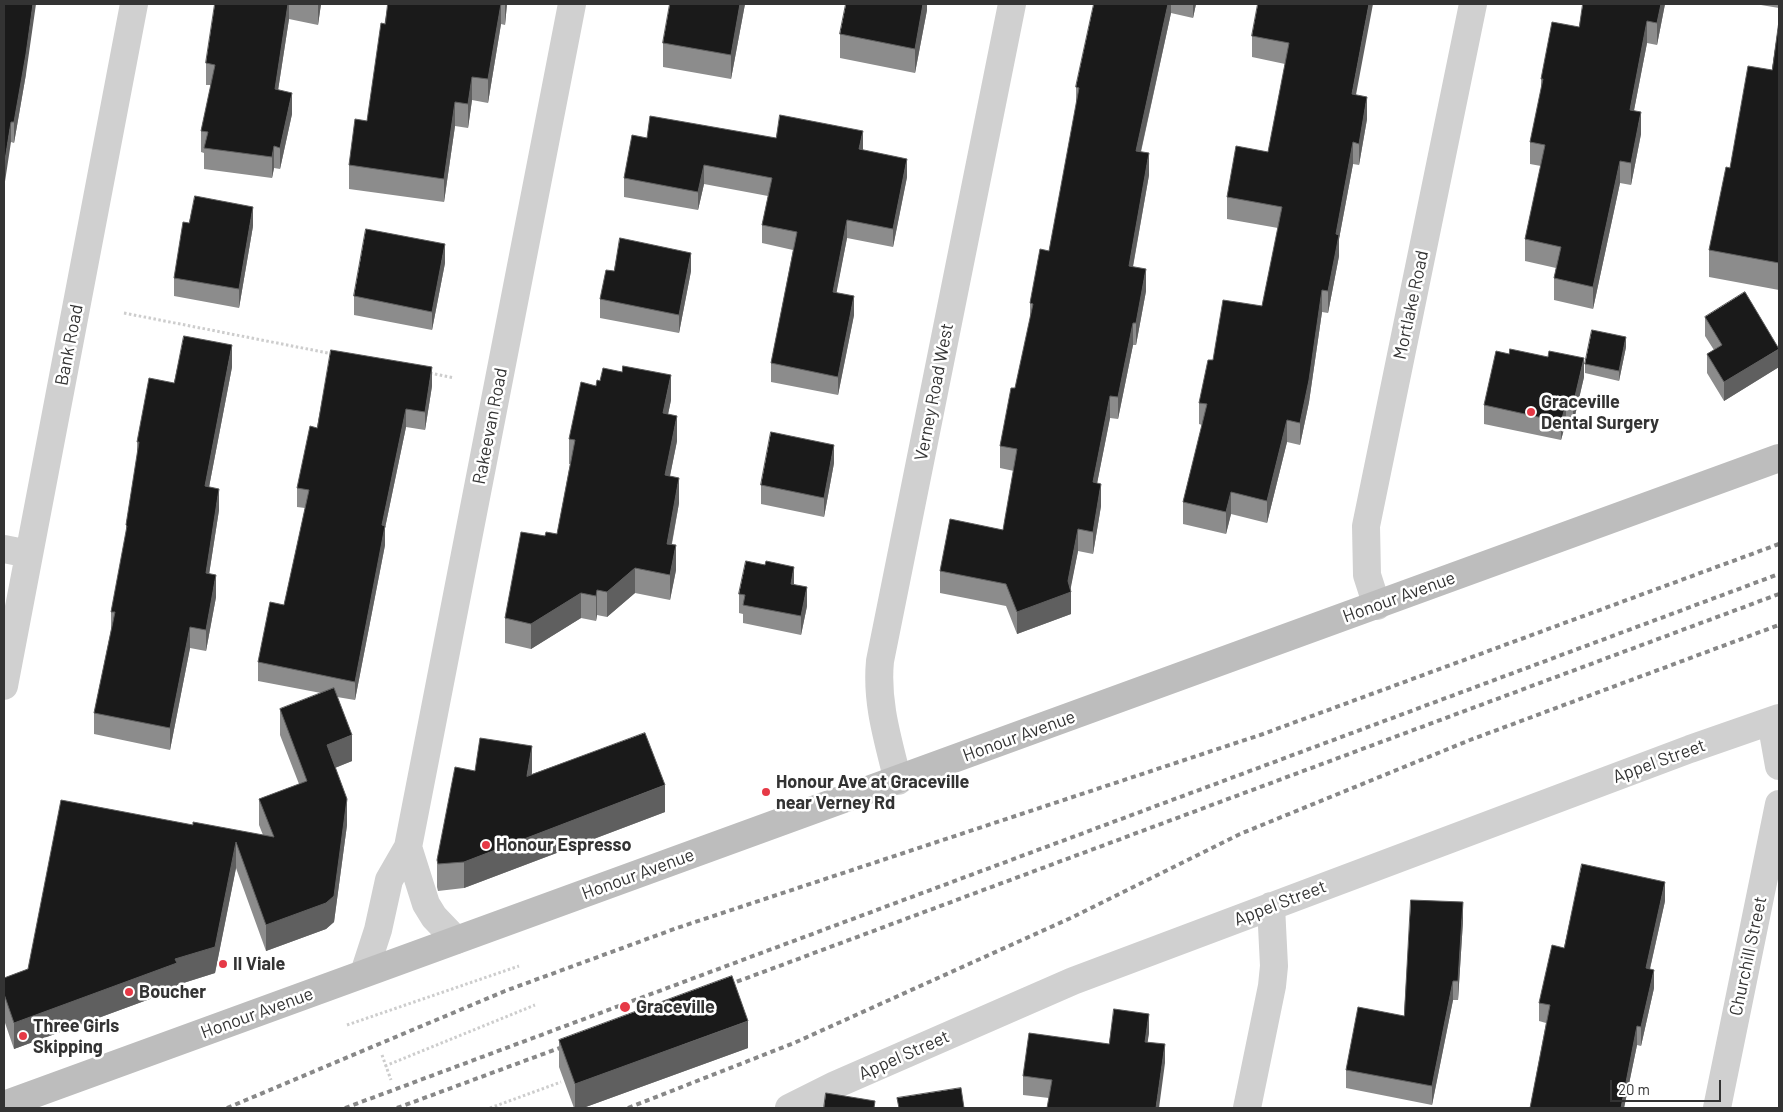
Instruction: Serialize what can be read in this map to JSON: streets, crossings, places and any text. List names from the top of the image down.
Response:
{
  "streets": {
    "main road": ["Honour Avenue"],
    "street": [
      "Mortlake Road",
      "Bank Road",
      "Verney Road West",
      "Rakeevan Road",
      "Appel Street",
      "Churchill Street"
    ]
  },
  "crossings": [
    ["Mortlake Road", "Honour Avenue"],
    ["Verney Road West", "Honour Avenue"],
    ["Rakeevan Road", "Honour Avenue"]
  ],
  "places": [
    "Graceville Dental Surgery",
    "Honour Ave at Graceville near Verney Rd",
    "Honour Espresso",
    "Il Viale",
    "Boucher",
    "Graceville",
    "Three Girls Skipping"
  ],
  "scale_bar": "20 m"
}
